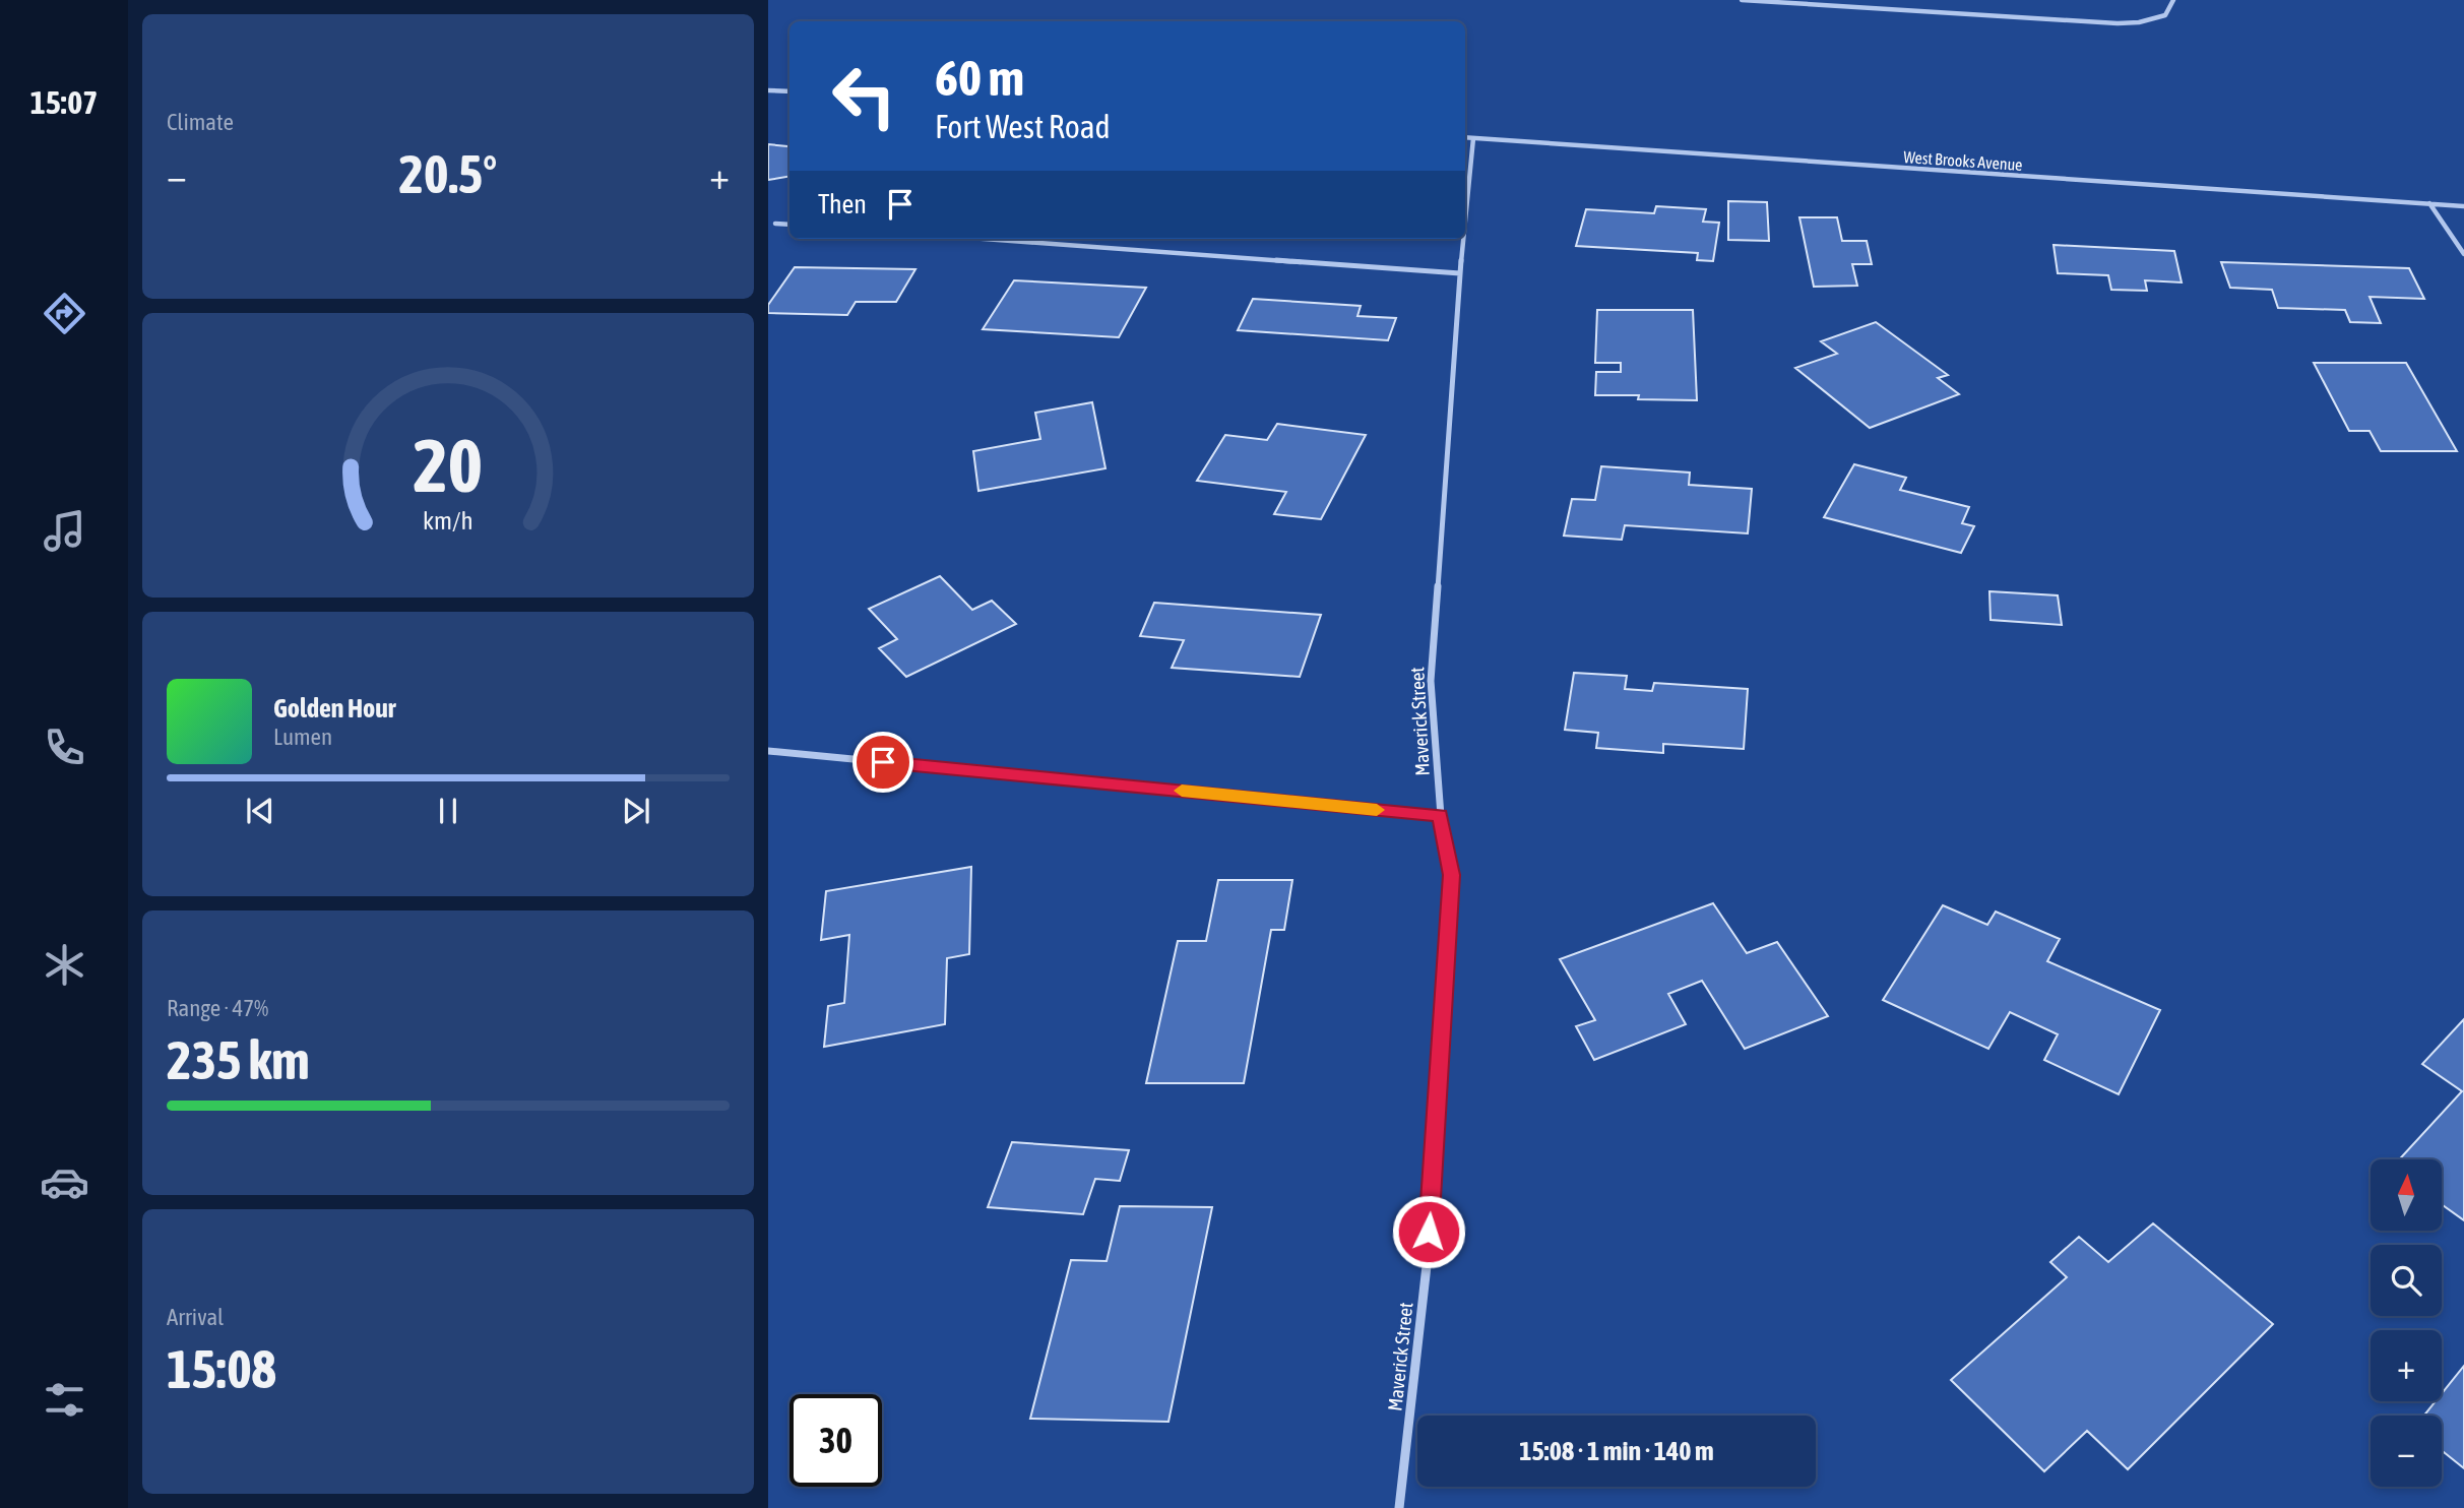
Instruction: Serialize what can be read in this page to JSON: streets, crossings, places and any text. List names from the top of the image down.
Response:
{
  "streets": {
    "street": ["West Brooks Avenue", "Maverick Street"]
  },
  "crossings": [
    ["West Brooks Avenue", "Maverick Street"]
  ],
  "north": "top",
  "page": {
    "tabs": "15:07",
    "tile": [
      "Climate",
      ["Range · 47%", "235 km"],
      ["Arrival", "15:08"]
    ],
    "turn": ["60 m", "Fort West Road"],
    "heat": ["−", "20.5°", "+"],
    "then": "Then",
    "song": ["Golden Hour", "Lumen"],
    "map_buttons": ["+", "−"],
    "limit": "30",
    "trip": "15:08 · 1 min · 140 m",
    "gauge": ["20", "km/h"]
  }
}
